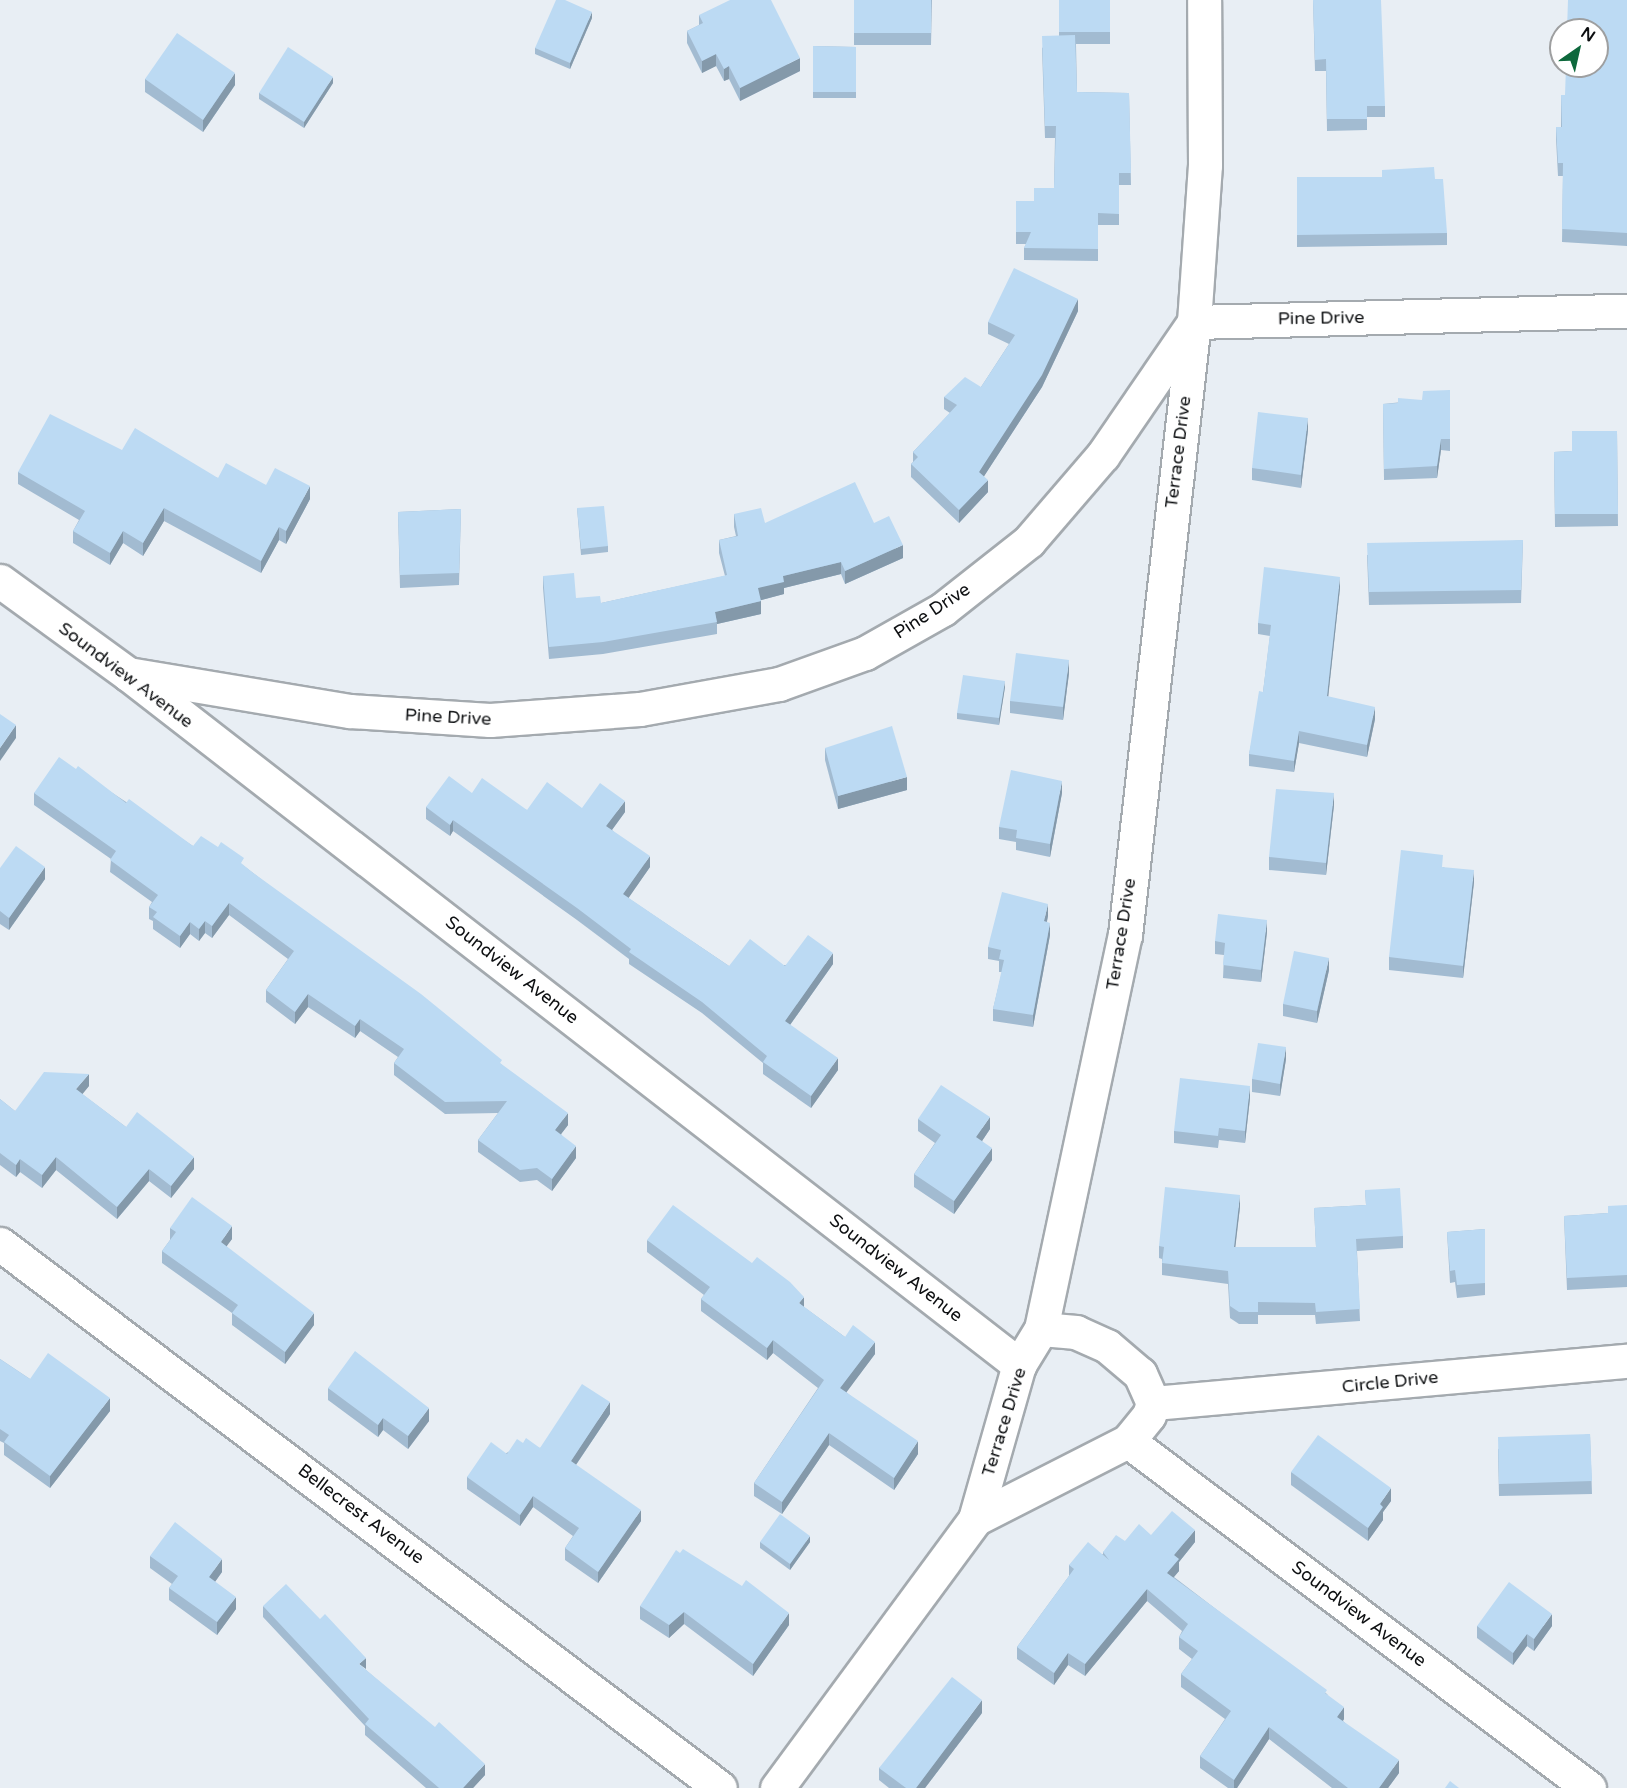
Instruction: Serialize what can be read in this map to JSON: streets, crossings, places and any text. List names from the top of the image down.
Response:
{
  "streets": {
    "street": [
      "Pine Drive",
      "Terrace Drive",
      "Soundview Avenue",
      "Circle Drive",
      "Bellecrest Avenue"
    ]
  },
  "crossings": [
    ["Pine Drive", "Terrace Drive"],
    ["Pine Drive", "Soundview Avenue"],
    ["Terrace Drive", "Soundview Avenue"]
  ],
  "north": "top right"
}
